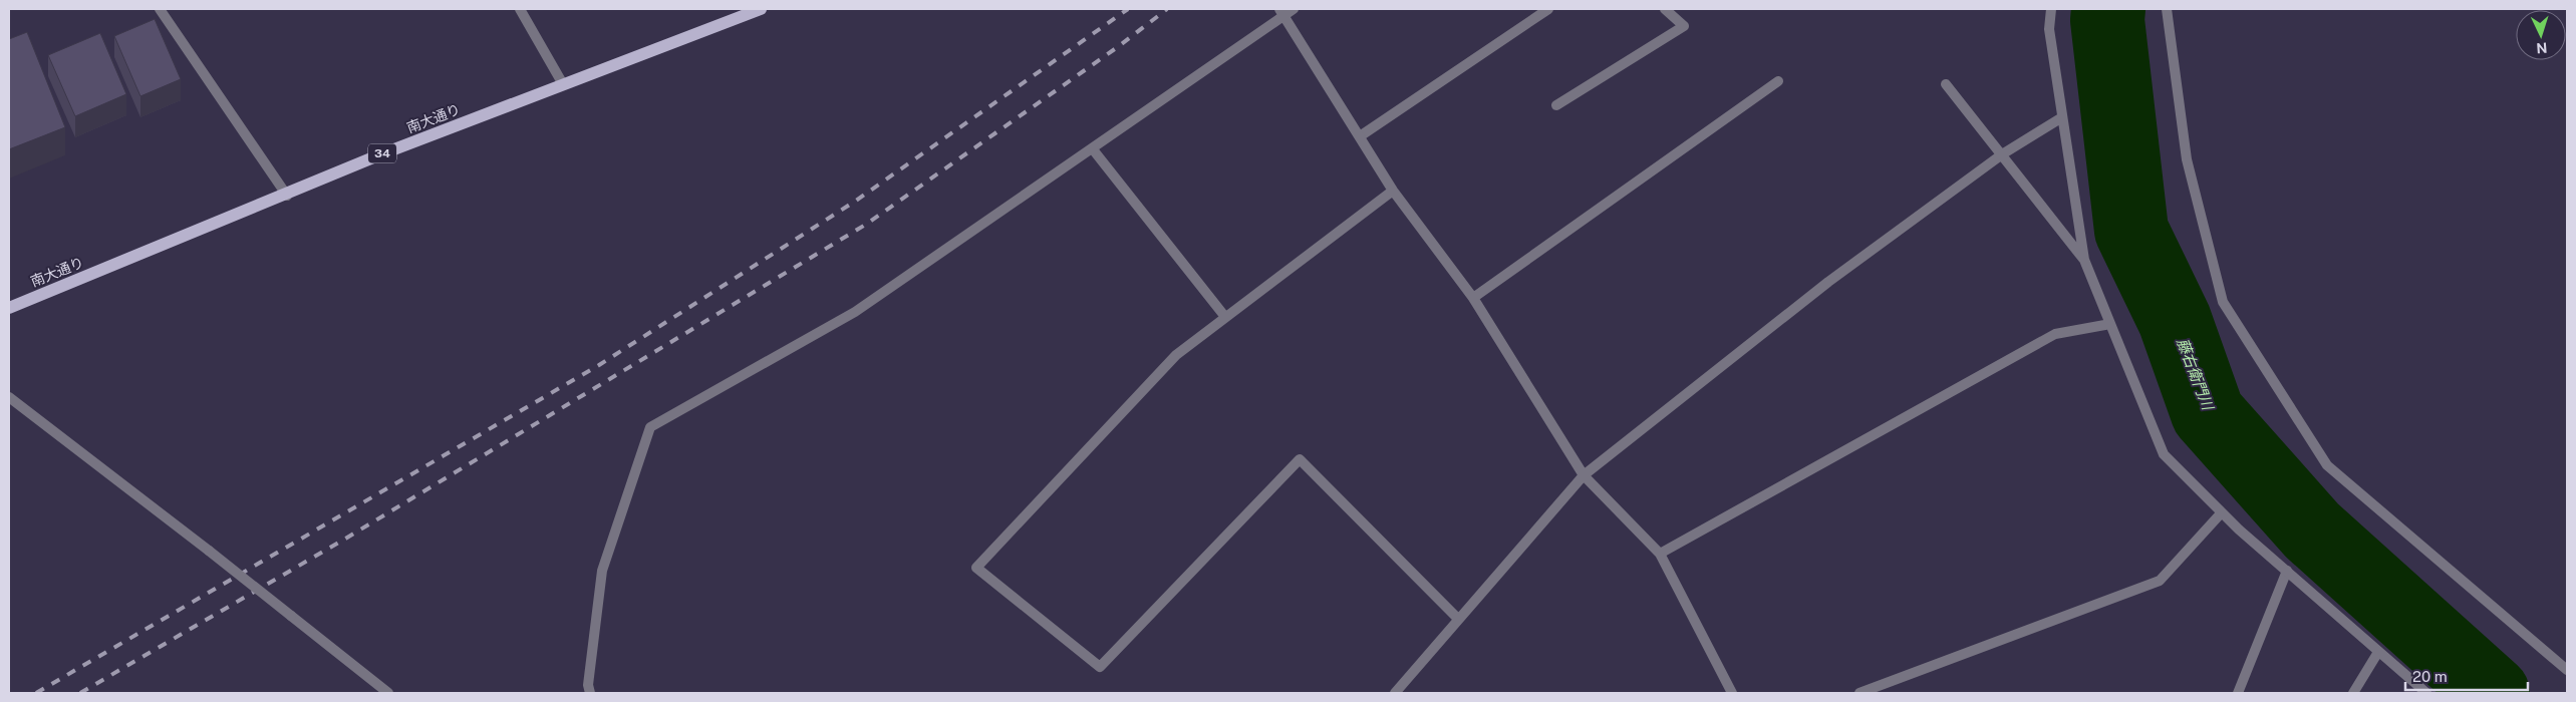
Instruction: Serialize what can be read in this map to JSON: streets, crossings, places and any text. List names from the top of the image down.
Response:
{
  "streets": {
    "main road": ["南大通り", "34"]
  },
  "water": ["藤右衛門川"],
  "scale_bar": "20 m",
  "north": "bottom"
}
